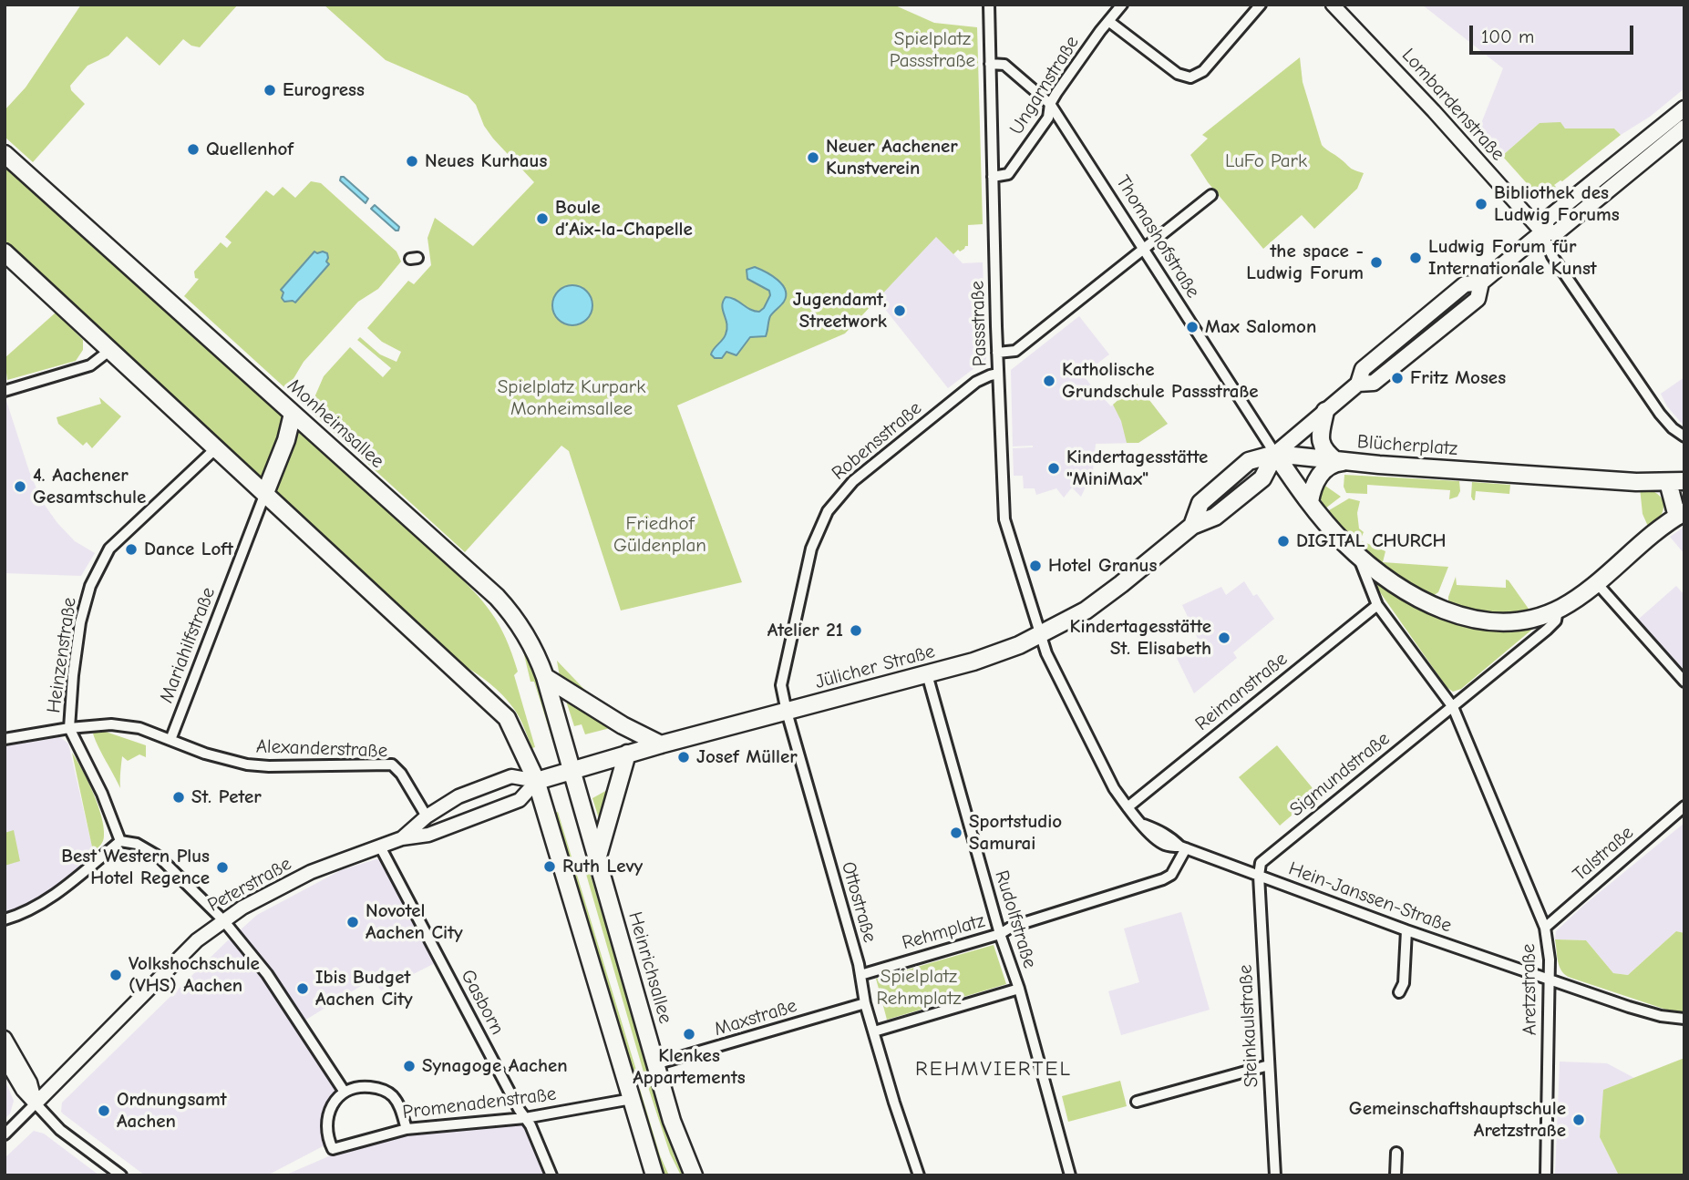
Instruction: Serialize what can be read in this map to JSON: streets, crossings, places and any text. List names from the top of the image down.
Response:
{
  "streets": {
    "main road": [
      "Monheimsallee",
      "Blücherplatz",
      "Jülicher Straße",
      "Heinrichsallee"
    ],
    "street": [
      "Ungarnstraße",
      "Lombardenstraße",
      "Thomashofstraße",
      "Passstraße",
      "Robensstraße",
      "Mariahilfstraße",
      "Heinzenstraße",
      "Reimanstraße",
      "Alexanderstraße",
      "Sigmundstraße",
      "Talstraße",
      "Peterstraße",
      "Hein-Janssen-Straße",
      "Ottostraße",
      "Rudolfstraße",
      "Rehmplatz",
      "Aretzstraße",
      "Gasborn",
      "Maxstraße",
      "Steinkaulstraße",
      "Promenadenstraße"
    ]
  },
  "crossings": [
    ["Ungarnstraße", "Thomashofstraße"],
    ["Ungarnstraße", "Passstraße"],
    ["Lombardenstraße", "Jülicher Straße"],
    ["Thomashofstraße", "Passstraße"],
    ["Thomashofstraße", "Blücherplatz"],
    ["Thomashofstraße", "Jülicher Straße"],
    ["Passstraße", "Robensstraße"],
    ["Passstraße", "Jülicher Straße"],
    ["Passstraße", "Hein-Janssen-Straße"],
    ["Monheimsallee", "Jülicher Straße"],
    ["Monheimsallee", "Heinrichsallee"],
    ["Robensstraße", "Jülicher Straße"],
    ["Robensstraße", "Ottostraße"],
    ["Blücherplatz", "Jülicher Straße"],
    ["Mariahilfstraße", "Alexanderstraße"],
    ["Heinzenstraße", "Alexanderstraße"],
    ["Jülicher Straße", "Peterstraße"],
    ["Jülicher Straße", "Hein-Janssen-Straße"],
    ["Jülicher Straße", "Ottostraße"],
    ["Jülicher Straße", "Rudolfstraße"],
    ["Jülicher Straße", "Heinrichsallee"],
    ["Reimanstraße", "Hein-Janssen-Straße"],
    ["Alexanderstraße", "Peterstraße"],
    ["Sigmundstraße", "Hein-Janssen-Straße"],
    ["Sigmundstraße", "Aretzstraße"],
    ["Sigmundstraße", "Steinkaulstraße"],
    ["Talstraße", "Aretzstraße"],
    ["Peterstraße", "Gasborn"],
    ["Hein-Janssen-Straße", "Aretzstraße"],
    ["Hein-Janssen-Straße", "Steinkaulstraße"],
    ["Ottostraße", "Rehmplatz"],
    ["Ottostraße", "Maxstraße"],
    ["Rudolfstraße", "Rehmplatz"],
    ["Heinrichsallee", "Maxstraße"],
    ["Gasborn", "Promenadenstraße"]
  ],
  "districts": ["REHMVIERTEL"],
  "parks": [
    "Spielplatz Passstraße",
    "LuFo Park",
    "Spielplatz Kurpark Monheimsallee",
    "Friedhof Güldenplan",
    "Spielplatz Rehmplatz"
  ],
  "places": [
    "Eurogress",
    "Quellenhof",
    "Neuer Aachener Kunstverein",
    "Neues Kurhaus",
    "Bibliothek des Ludwig Forums",
    "Boule d’Aix-la-Chapelle",
    "Ludwig Forum für Internationale Kunst",
    "the space - Ludwig Forum",
    "Jugendamt, Streetwork",
    "Max Salomon",
    "Fritz Moses",
    "Katholische Grundschule Passstraße",
    "Kindertagesstätte \"MiniMax\"",
    "4. Aachener Gesamtschule",
    "DIGITAL CHURCH",
    "Dance Loft",
    "Hotel Granus",
    "Atelier 21",
    "Kindertagesstätte St. Elisabeth",
    "Josef Müller",
    "St. Peter",
    "Sportstudio Samurai",
    "Ruth Levy",
    "Best Western Plus Hotel Regence",
    "Novotel Aachen City",
    "Volkshochschule (VHS) Aachen",
    "Ibis Budget Aachen City",
    "Klenkes Appartements",
    "Synagoge Aachen",
    "Ordnungsamt Aachen",
    "Gemeinschaftshauptschule Aretzstraße"
  ],
  "scale_bar": "100 m"
}
